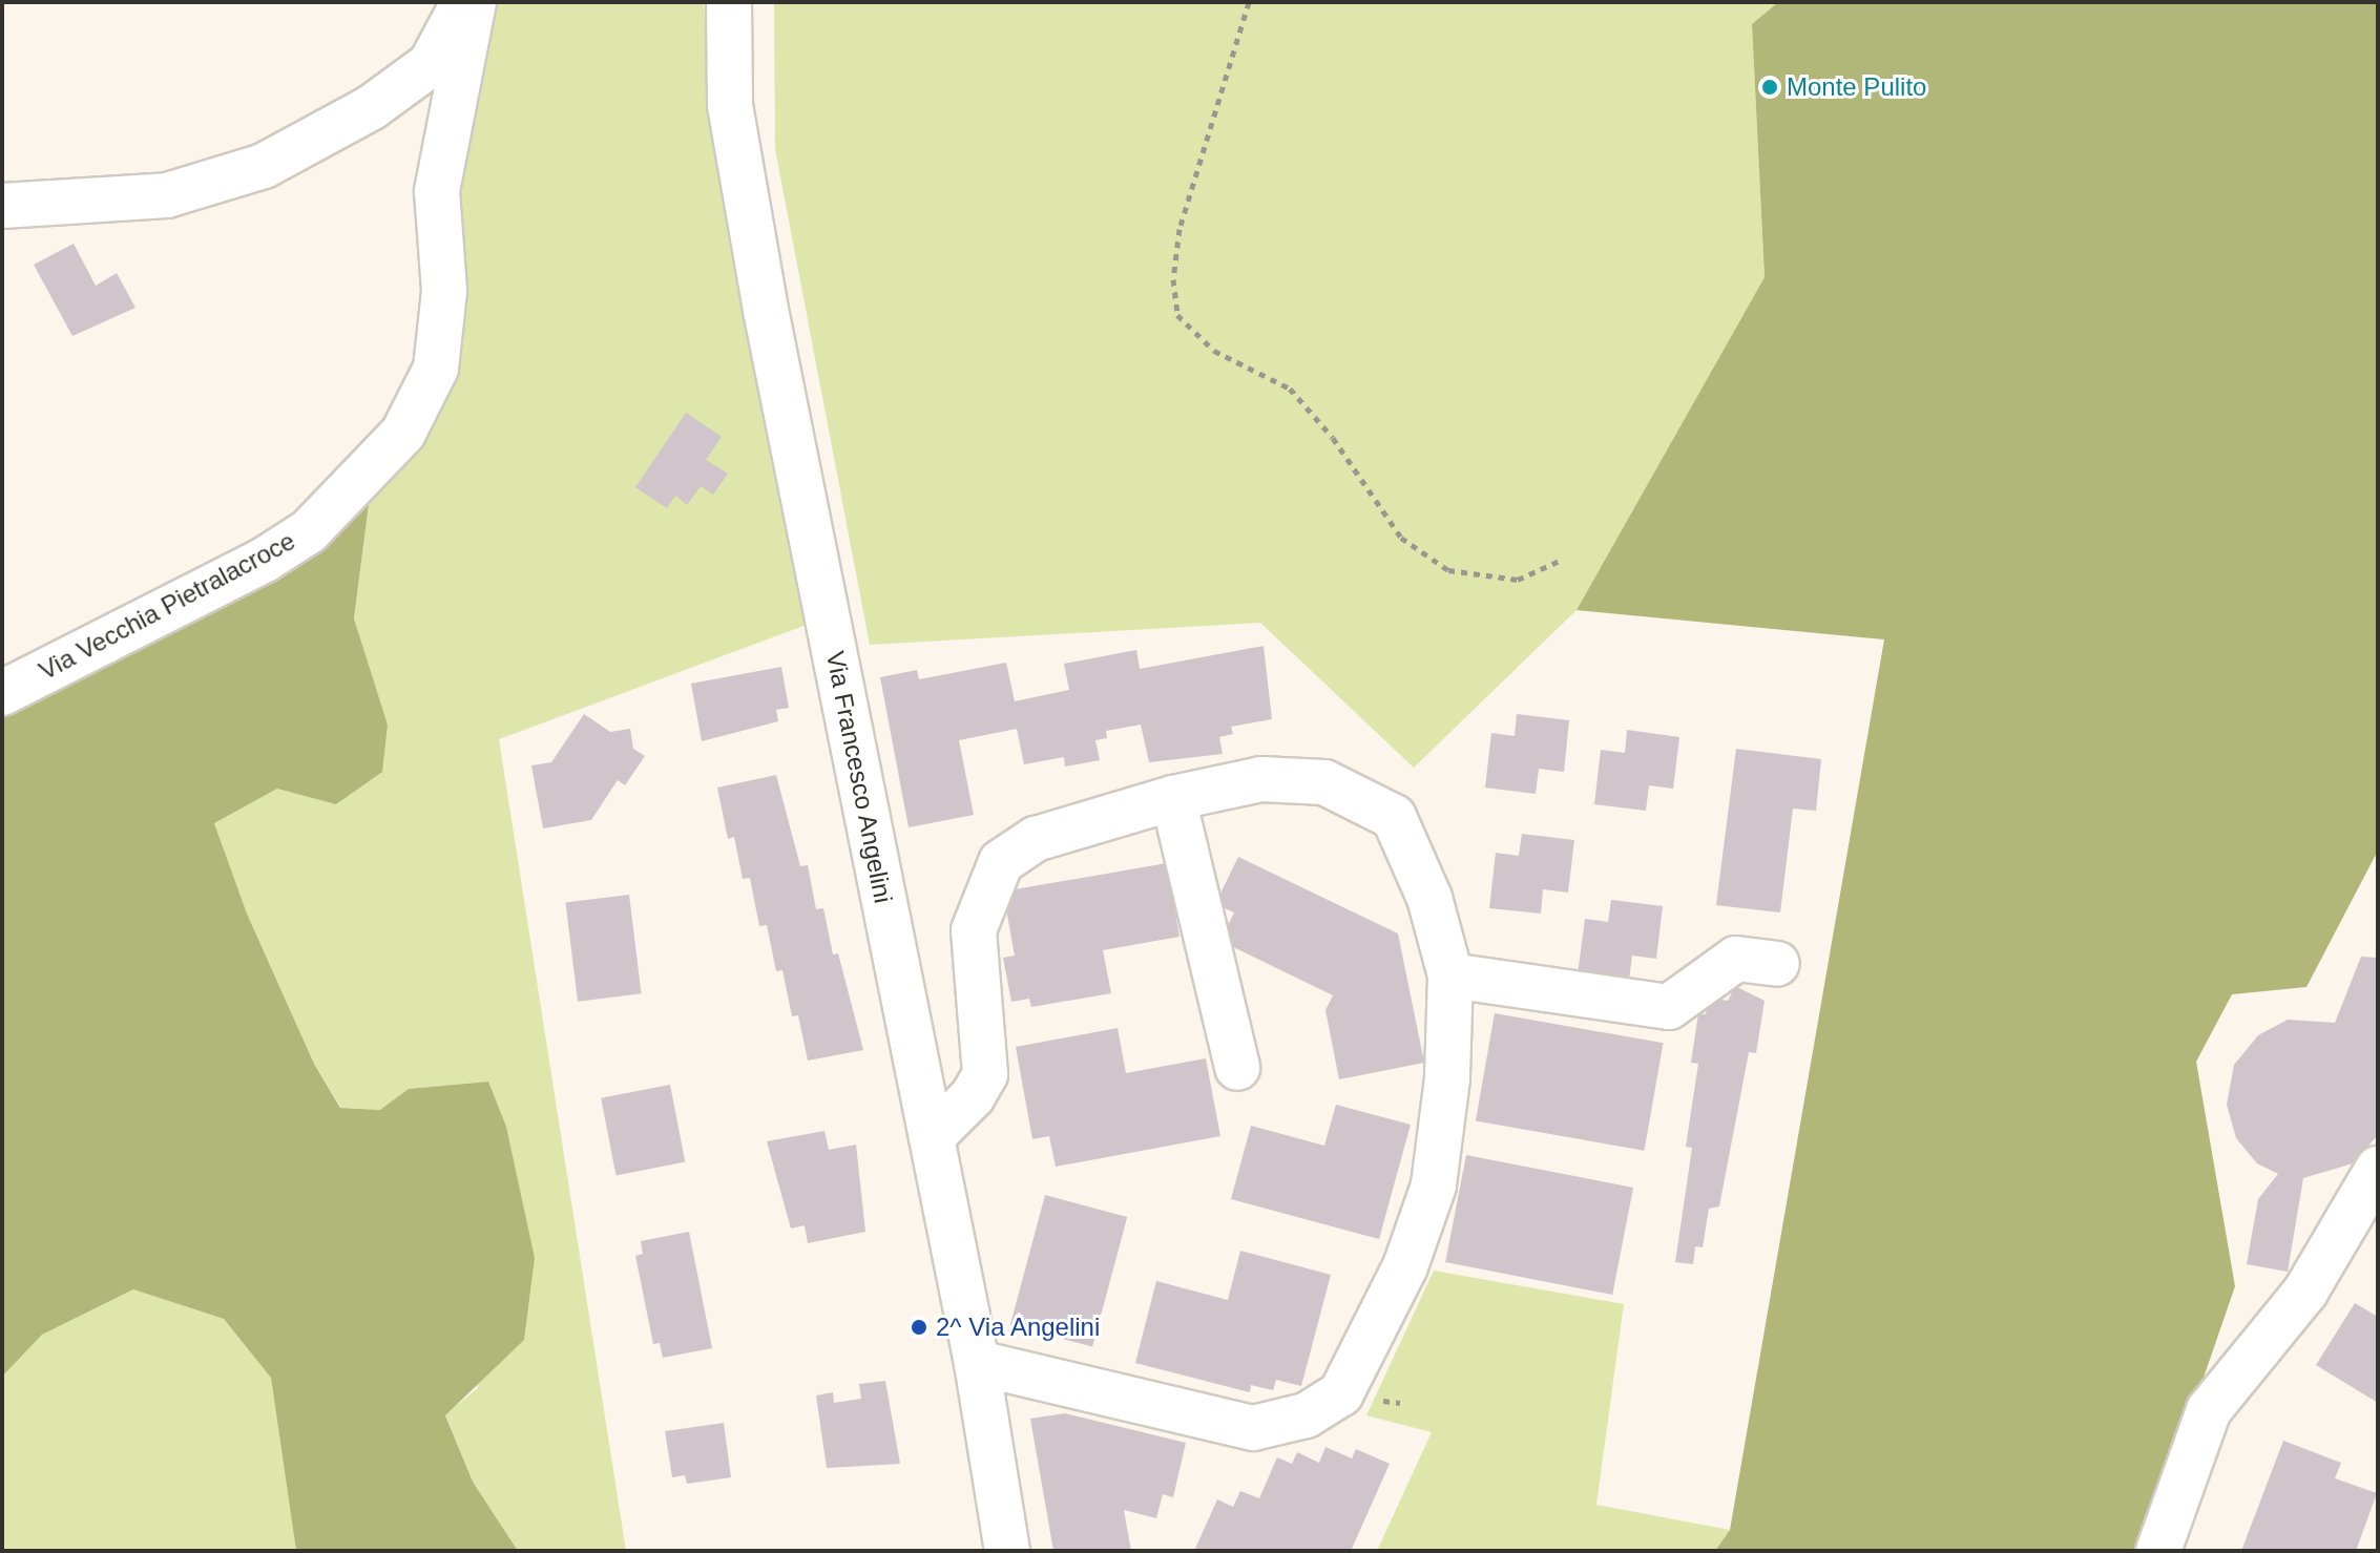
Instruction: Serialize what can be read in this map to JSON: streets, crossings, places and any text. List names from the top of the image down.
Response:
{
  "streets": {
    "street": ["Via Vecchia Pietralacroce", "Via Francesco Angelini"]
  },
  "places": ["Monte Pulito", "2^ Via Angelini"]
}
